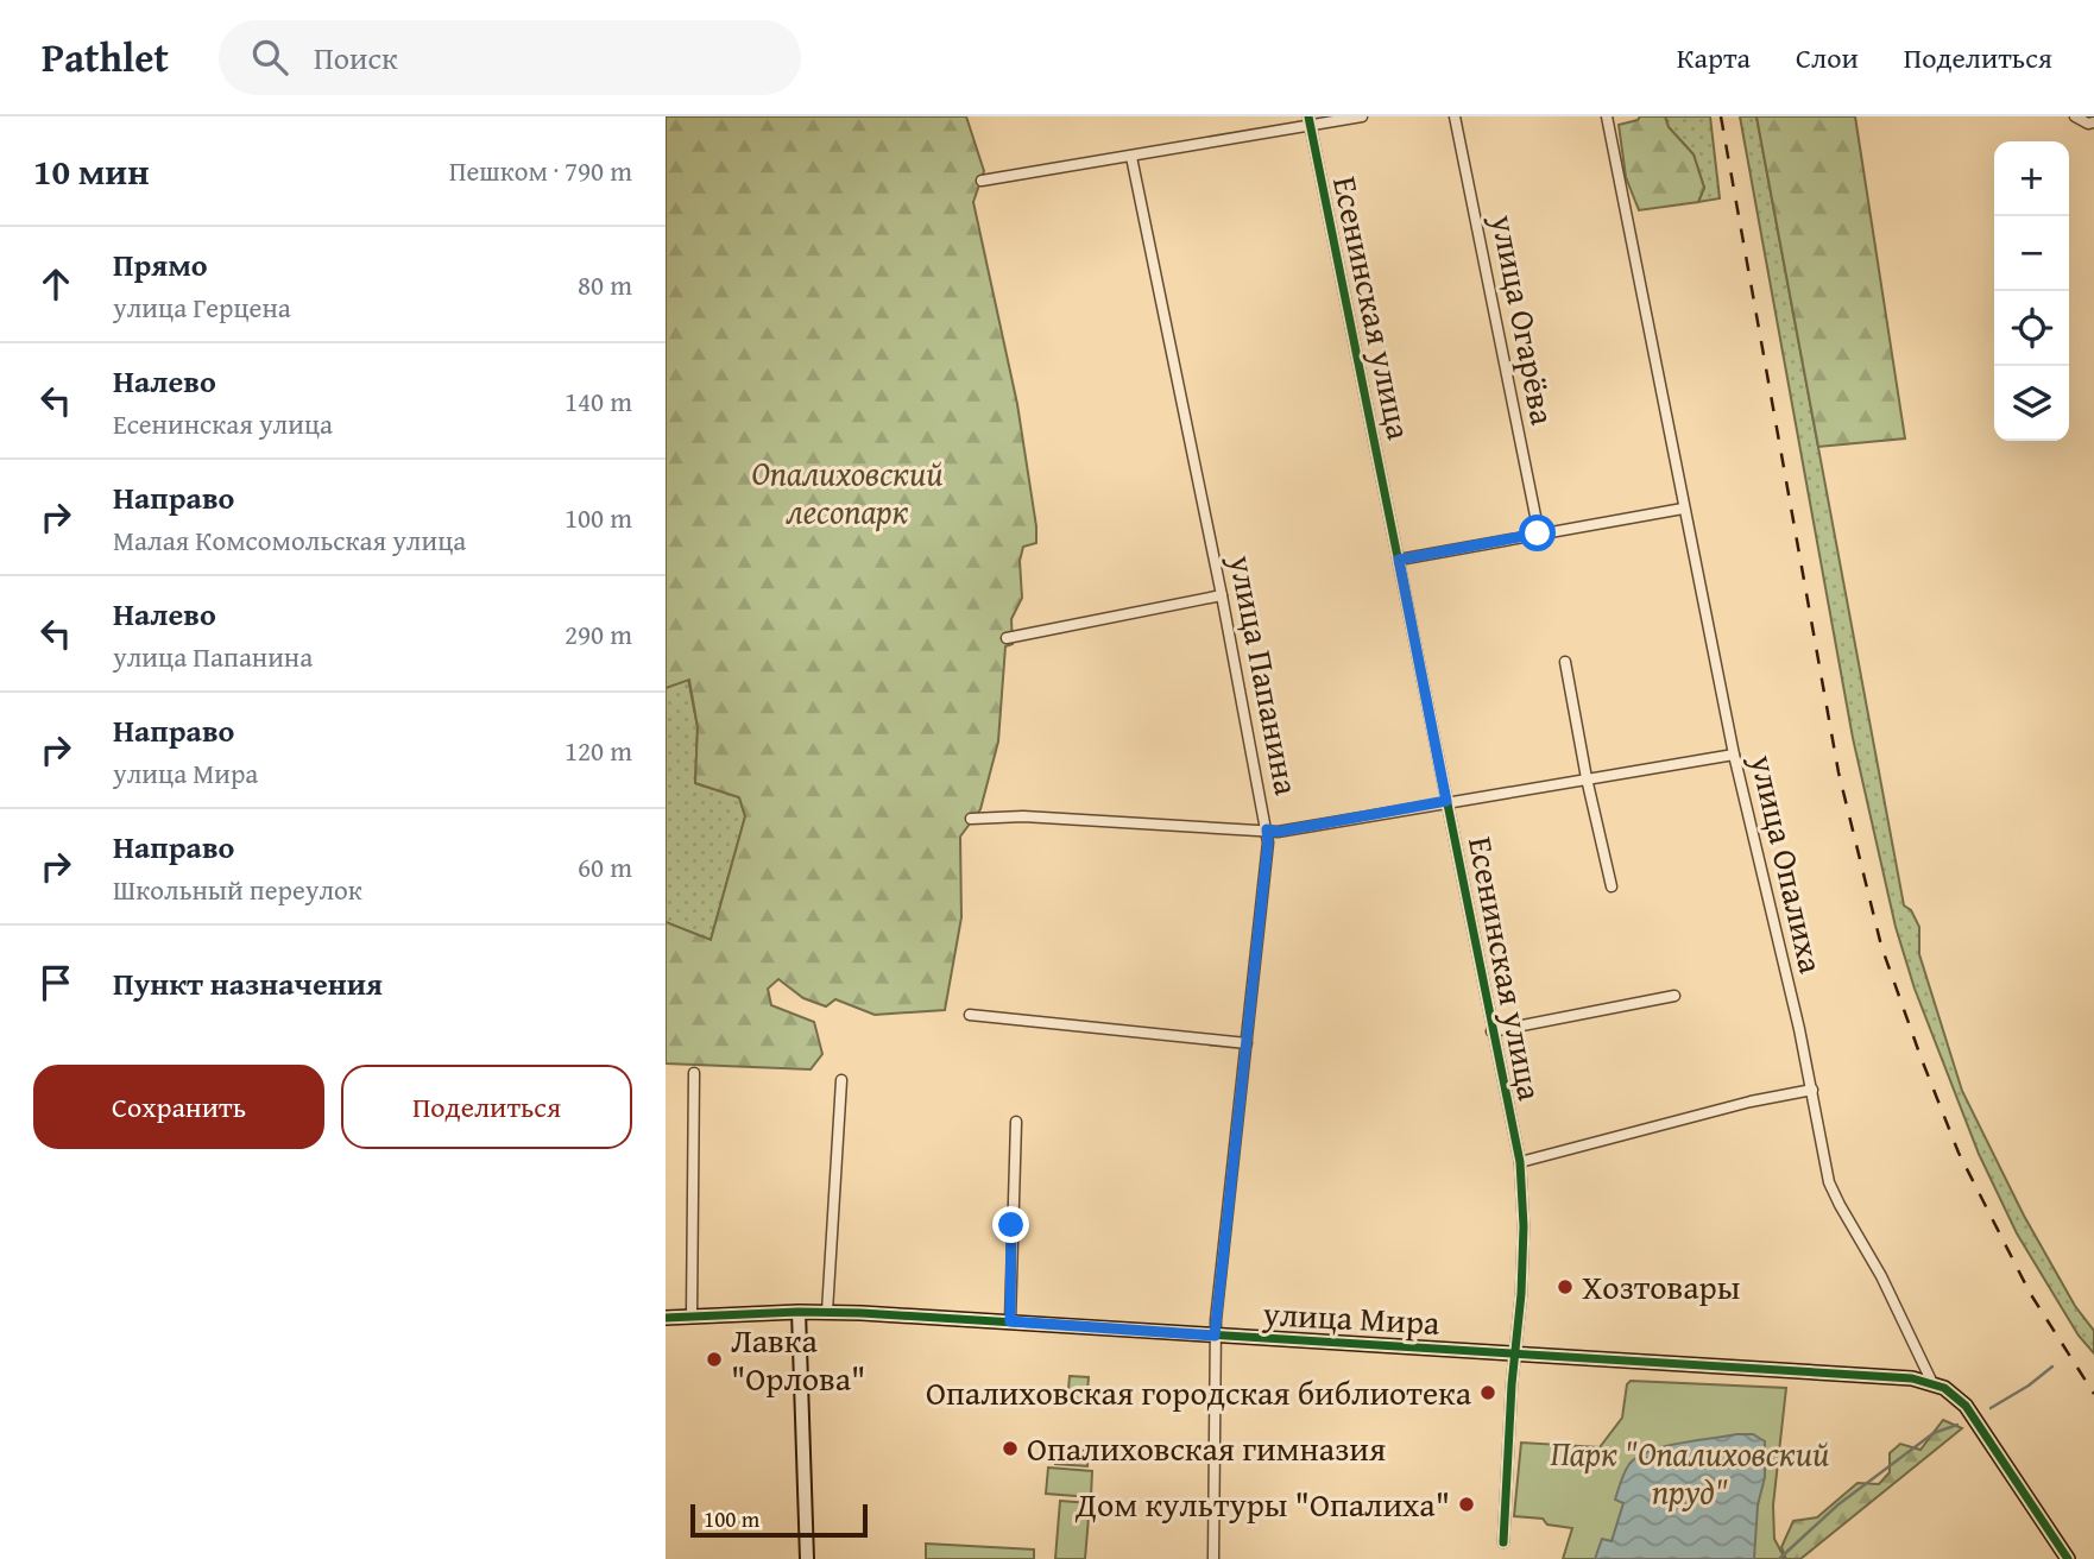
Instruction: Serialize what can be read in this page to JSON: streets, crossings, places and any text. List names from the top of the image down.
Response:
{
  "streets": {
    "street": [
      "Есенинская улица",
      "улица Огарёва",
      "улица Папанина",
      "улица Опалиха",
      "улица Мира"
    ]
  },
  "crossings": [
    ["Есенинская улица", "улица Мира"],
    ["улица Папанина", "улица Мира"],
    ["улица Опалиха", "улица Мира"]
  ],
  "parks": ["Опалиховский лесопарк", "Парк \"Опалиховский пруд\""],
  "places": [
    "Хозтовары",
    "Лавка \"Орлова\"",
    "Опалиховская городская библиотека",
    "Опалиховская гимназия",
    "Дом культуры \"Опалиха\""
  ],
  "scale_bar": "100 m",
  "page": {
    "header": "Pathlet",
    "search": "Поиск",
    "nav": ["Карта", "Слои", "Поделиться"],
    "heading": ["10 мин", "Пешком · 790 m"],
    "map_buttons": ["+", "−"],
    "list": [
      ["Прямо", "улица Герцена", "80 m"],
      ["Налево", "Есенинская улица", "140 m"],
      ["Направо", "Малая Комсомольская улица", "100 m"],
      ["Налево", "улица Папанина", "290 m"],
      ["Направо", "улица Мира", "120 m"],
      ["Направо", "Школьный переулок", "60 m"],
      "Пункт назначения"
    ],
    "buttons": ["Сохранить", "Поделиться"],
    "scale": "100 m"
  }
}
